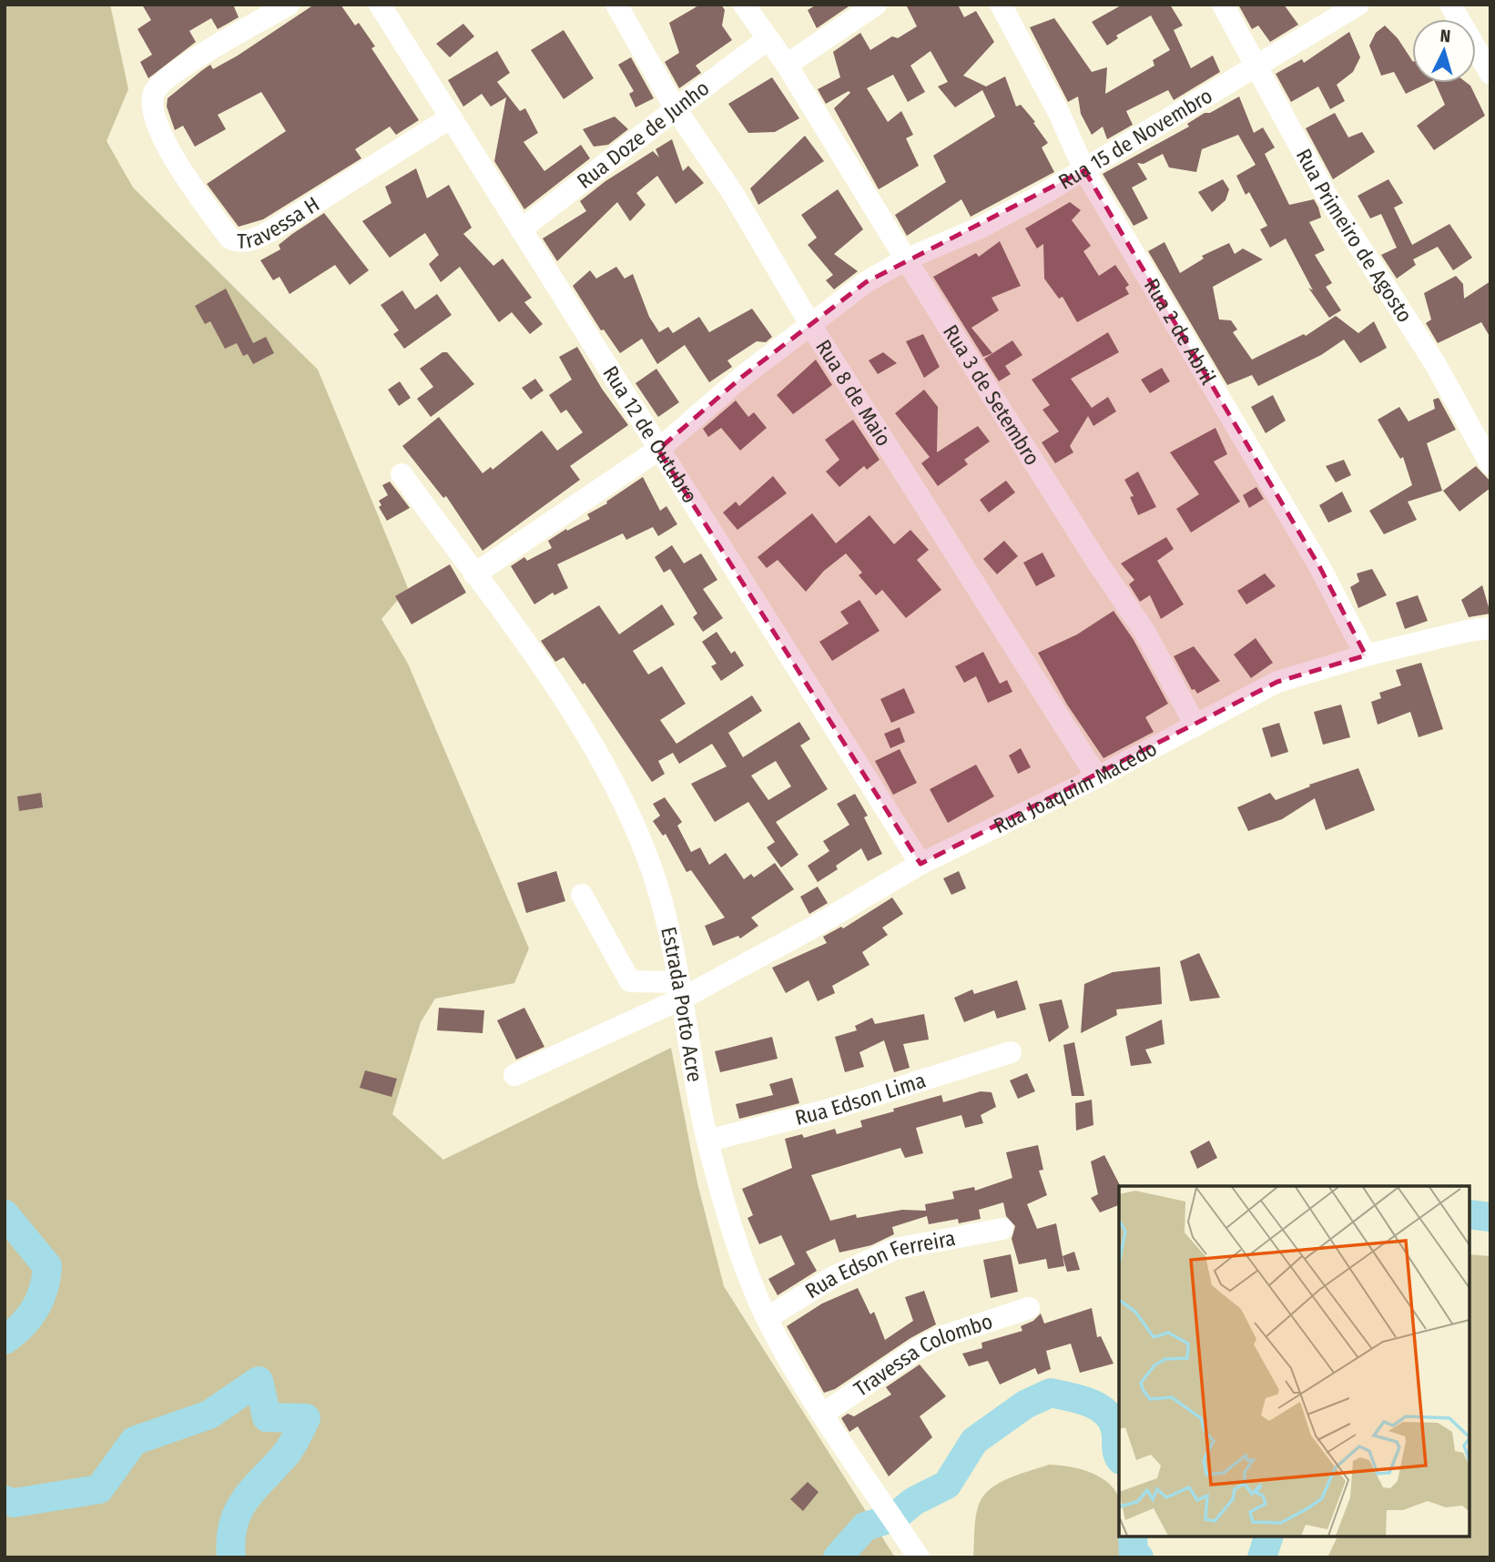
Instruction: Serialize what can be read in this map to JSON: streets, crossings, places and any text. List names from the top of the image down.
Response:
{
  "streets": {
    "street": [
      "Rua Doze de Junho",
      "Rua 15 de Novembro",
      "Travessa H",
      "Rua Primeiro de Agosto",
      "Rua 2 de Abril",
      "Rua 8 de Maio",
      "Rua 3 de Setembro",
      "Rua 12 de Outubro",
      "Rua Joaquim Macedo",
      "Estrada Porto Acre",
      "Rua Edson Lima",
      "Rua Edson Ferreira",
      "Travessa Colombo"
    ]
  },
  "crossings": [
    ["Rua Doze de Junho", "Rua 8 de Maio"],
    ["Rua Doze de Junho", "Rua 3 de Setembro"],
    ["Rua Doze de Junho", "Rua 12 de Outubro"],
    ["Rua 15 de Novembro", "Rua Primeiro de Agosto"],
    ["Rua 15 de Novembro", "Rua 2 de Abril"],
    ["Rua 15 de Novembro", "Rua 8 de Maio"],
    ["Rua 15 de Novembro", "Rua 3 de Setembro"],
    ["Rua 15 de Novembro", "Rua 12 de Outubro"],
    ["Rua 15 de Novembro", "Estrada Porto Acre"],
    ["Travessa H", "Rua 12 de Outubro"],
    ["Rua 2 de Abril", "Rua Joaquim Macedo"],
    ["Rua 8 de Maio", "Rua Joaquim Macedo"],
    ["Rua 3 de Setembro", "Rua Joaquim Macedo"],
    ["Rua 12 de Outubro", "Rua Joaquim Macedo"],
    ["Rua Joaquim Macedo", "Estrada Porto Acre"],
    ["Estrada Porto Acre", "Rua Edson Lima"],
    ["Estrada Porto Acre", "Rua Edson Ferreira"],
    ["Estrada Porto Acre", "Travessa Colombo"]
  ],
  "north": "top"
}
